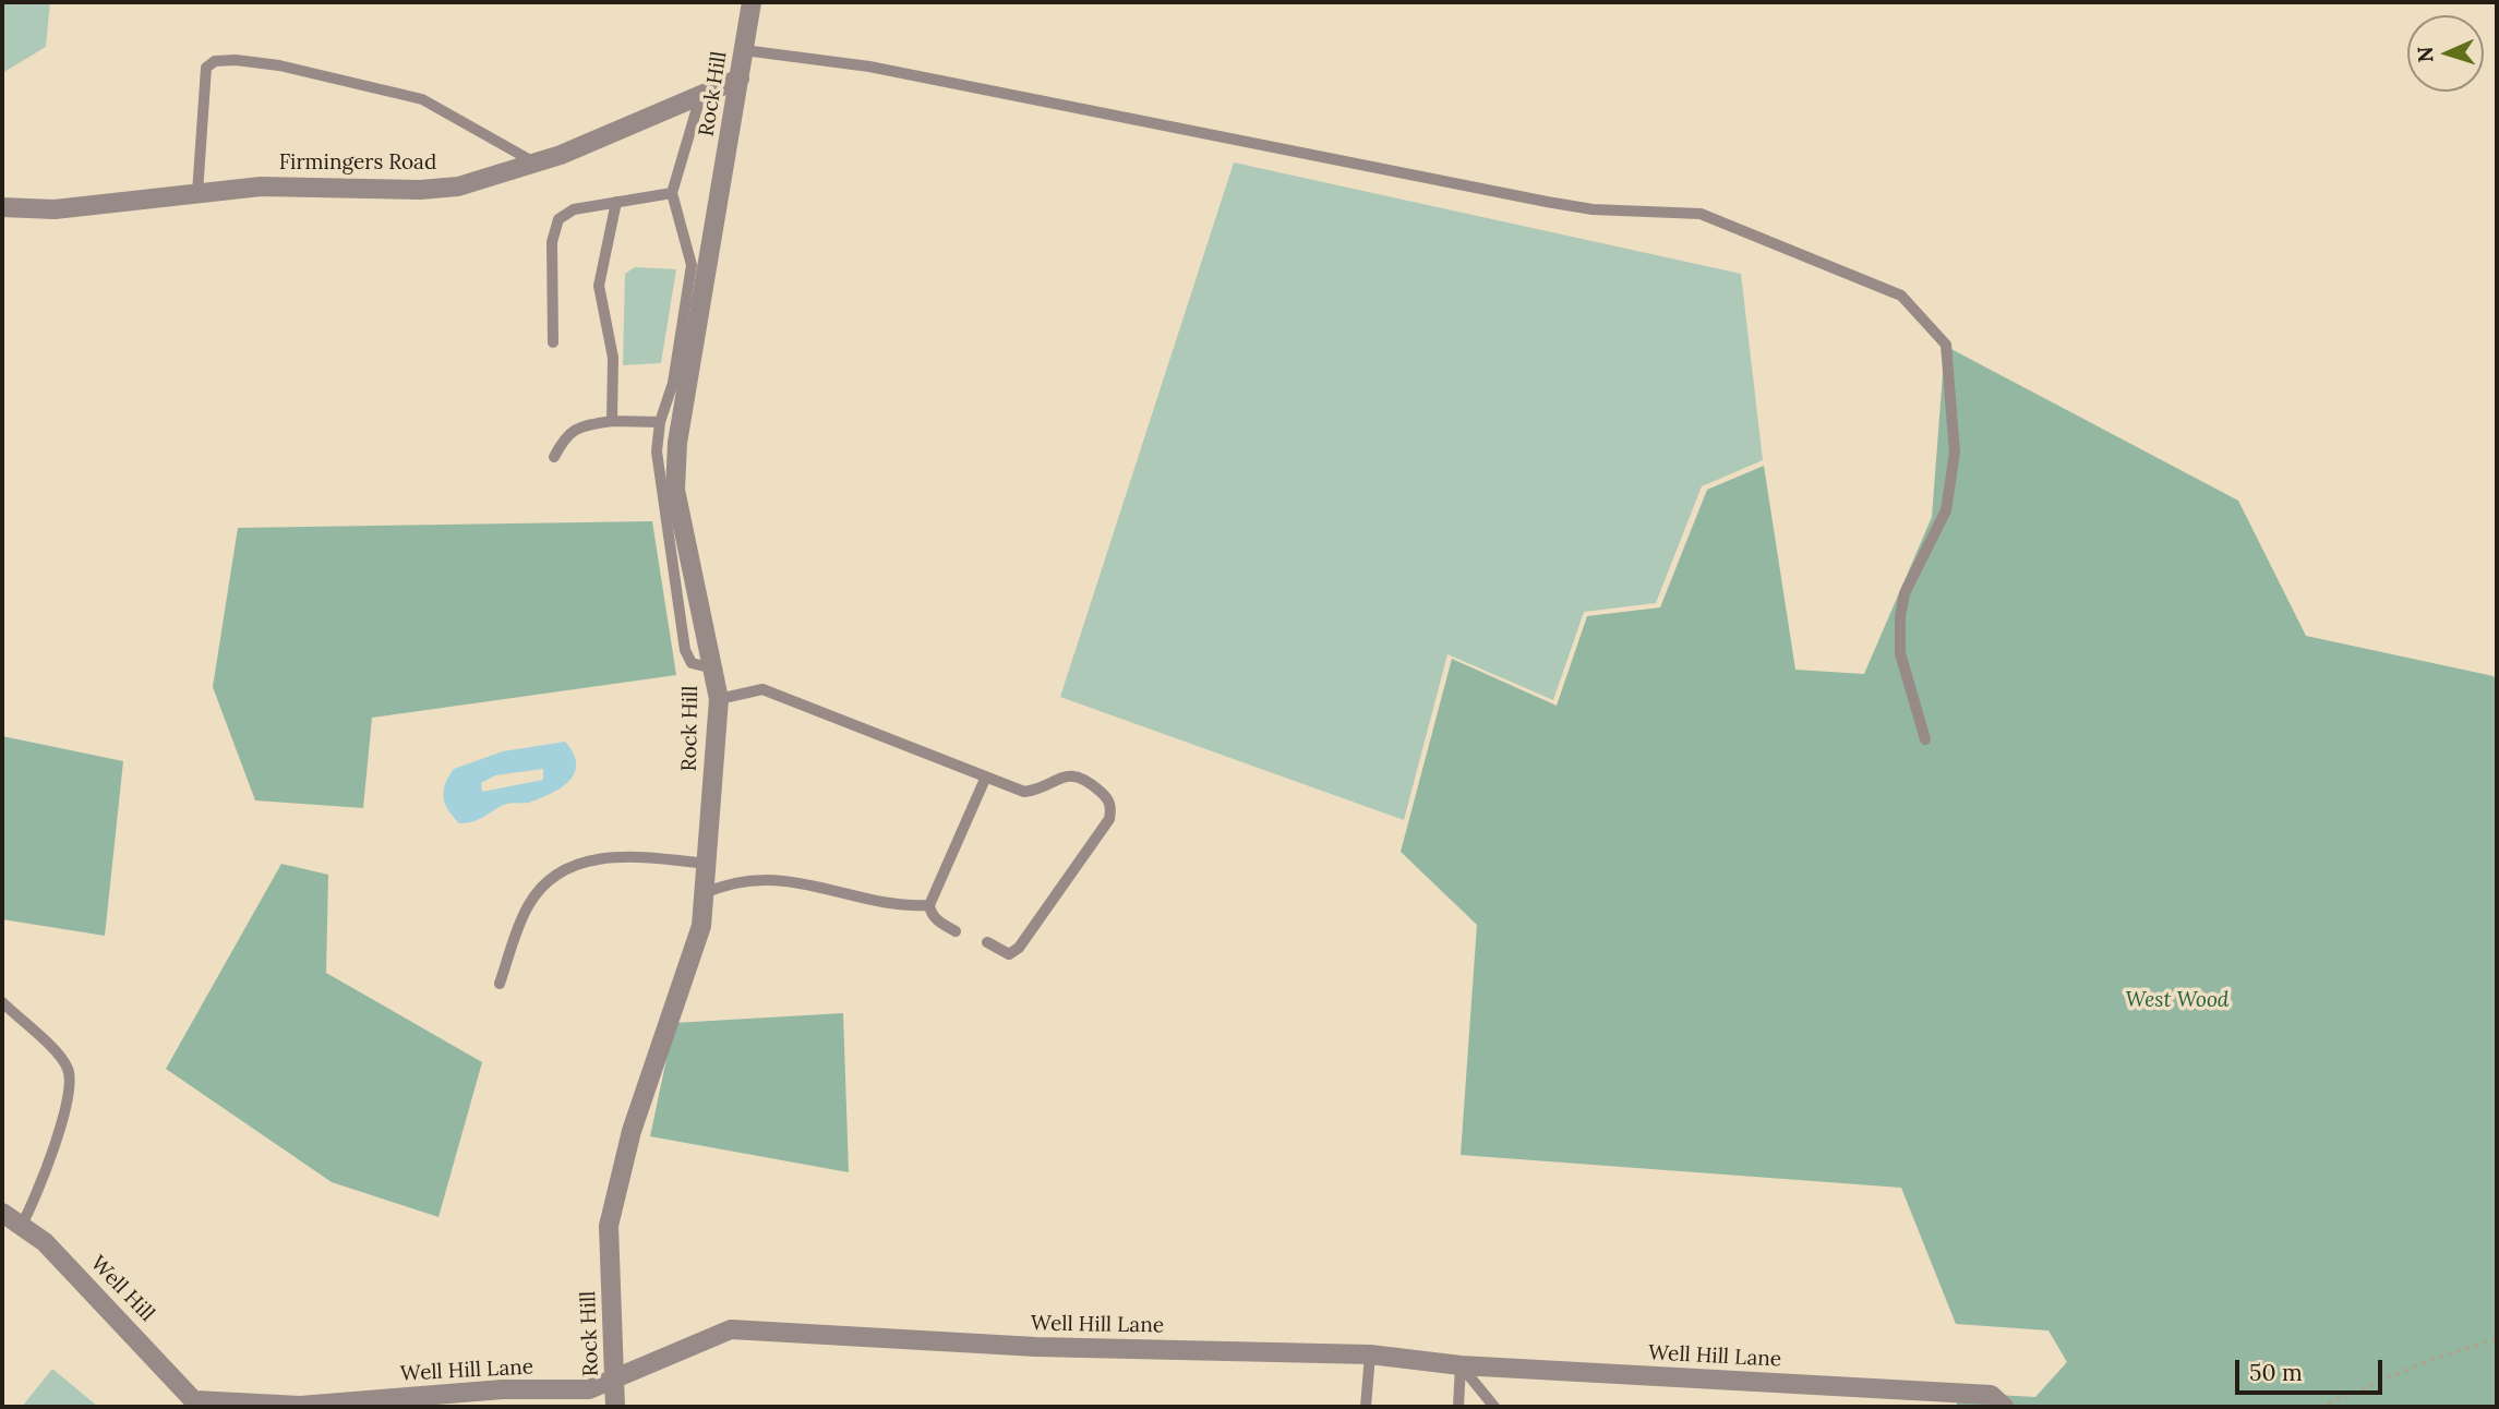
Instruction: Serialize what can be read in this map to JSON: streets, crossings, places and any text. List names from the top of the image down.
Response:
{
  "streets": {
    "street": [
      "Rock Hill",
      "Firmingers Road",
      "Well Hill",
      "Well Hill Lane"
    ]
  },
  "crossings": [
    ["Rock Hill", "Firmingers Road"],
    ["Rock Hill", "Well Hill Lane"],
    ["Well Hill", "Well Hill Lane"]
  ],
  "parks": ["West Wood"],
  "scale_bar": "50 m",
  "north": "left"
}
